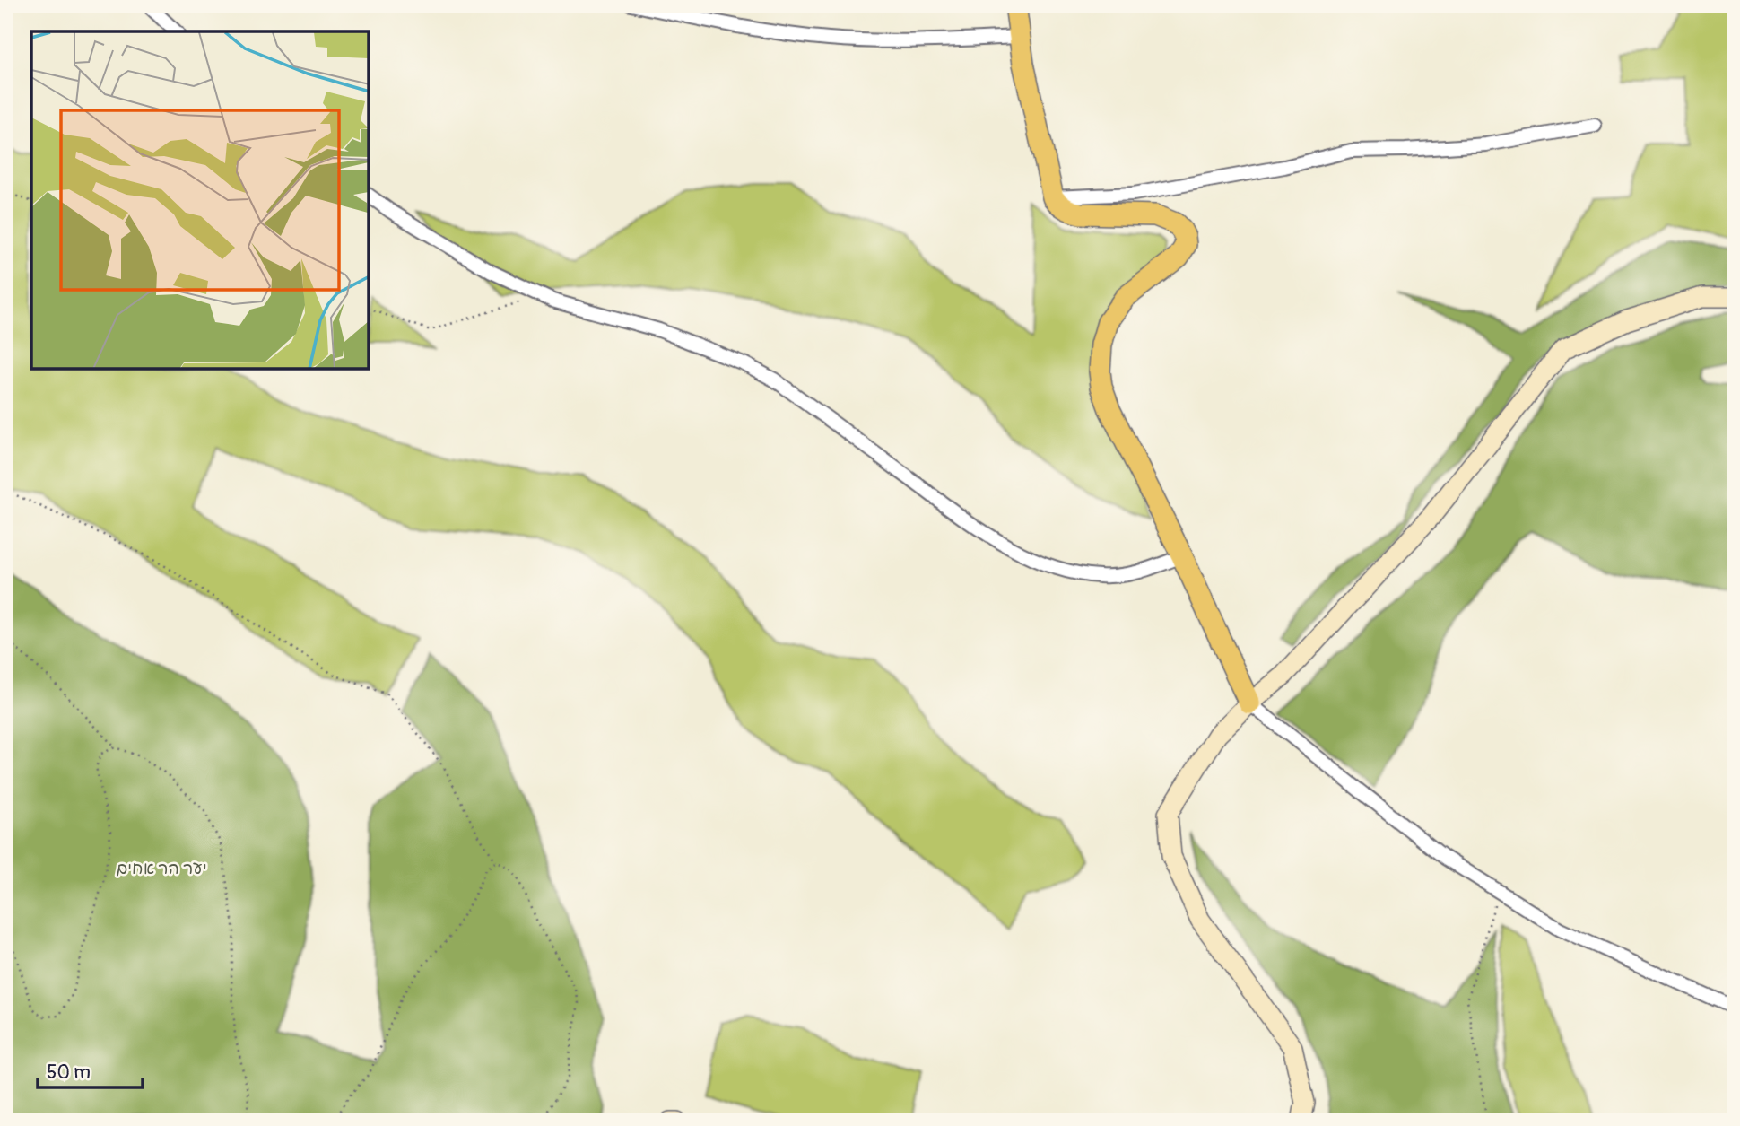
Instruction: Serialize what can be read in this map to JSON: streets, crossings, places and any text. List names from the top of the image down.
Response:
{
  "parks": ["יער הר אחים"],
  "scale_bar": "50 m"
}
